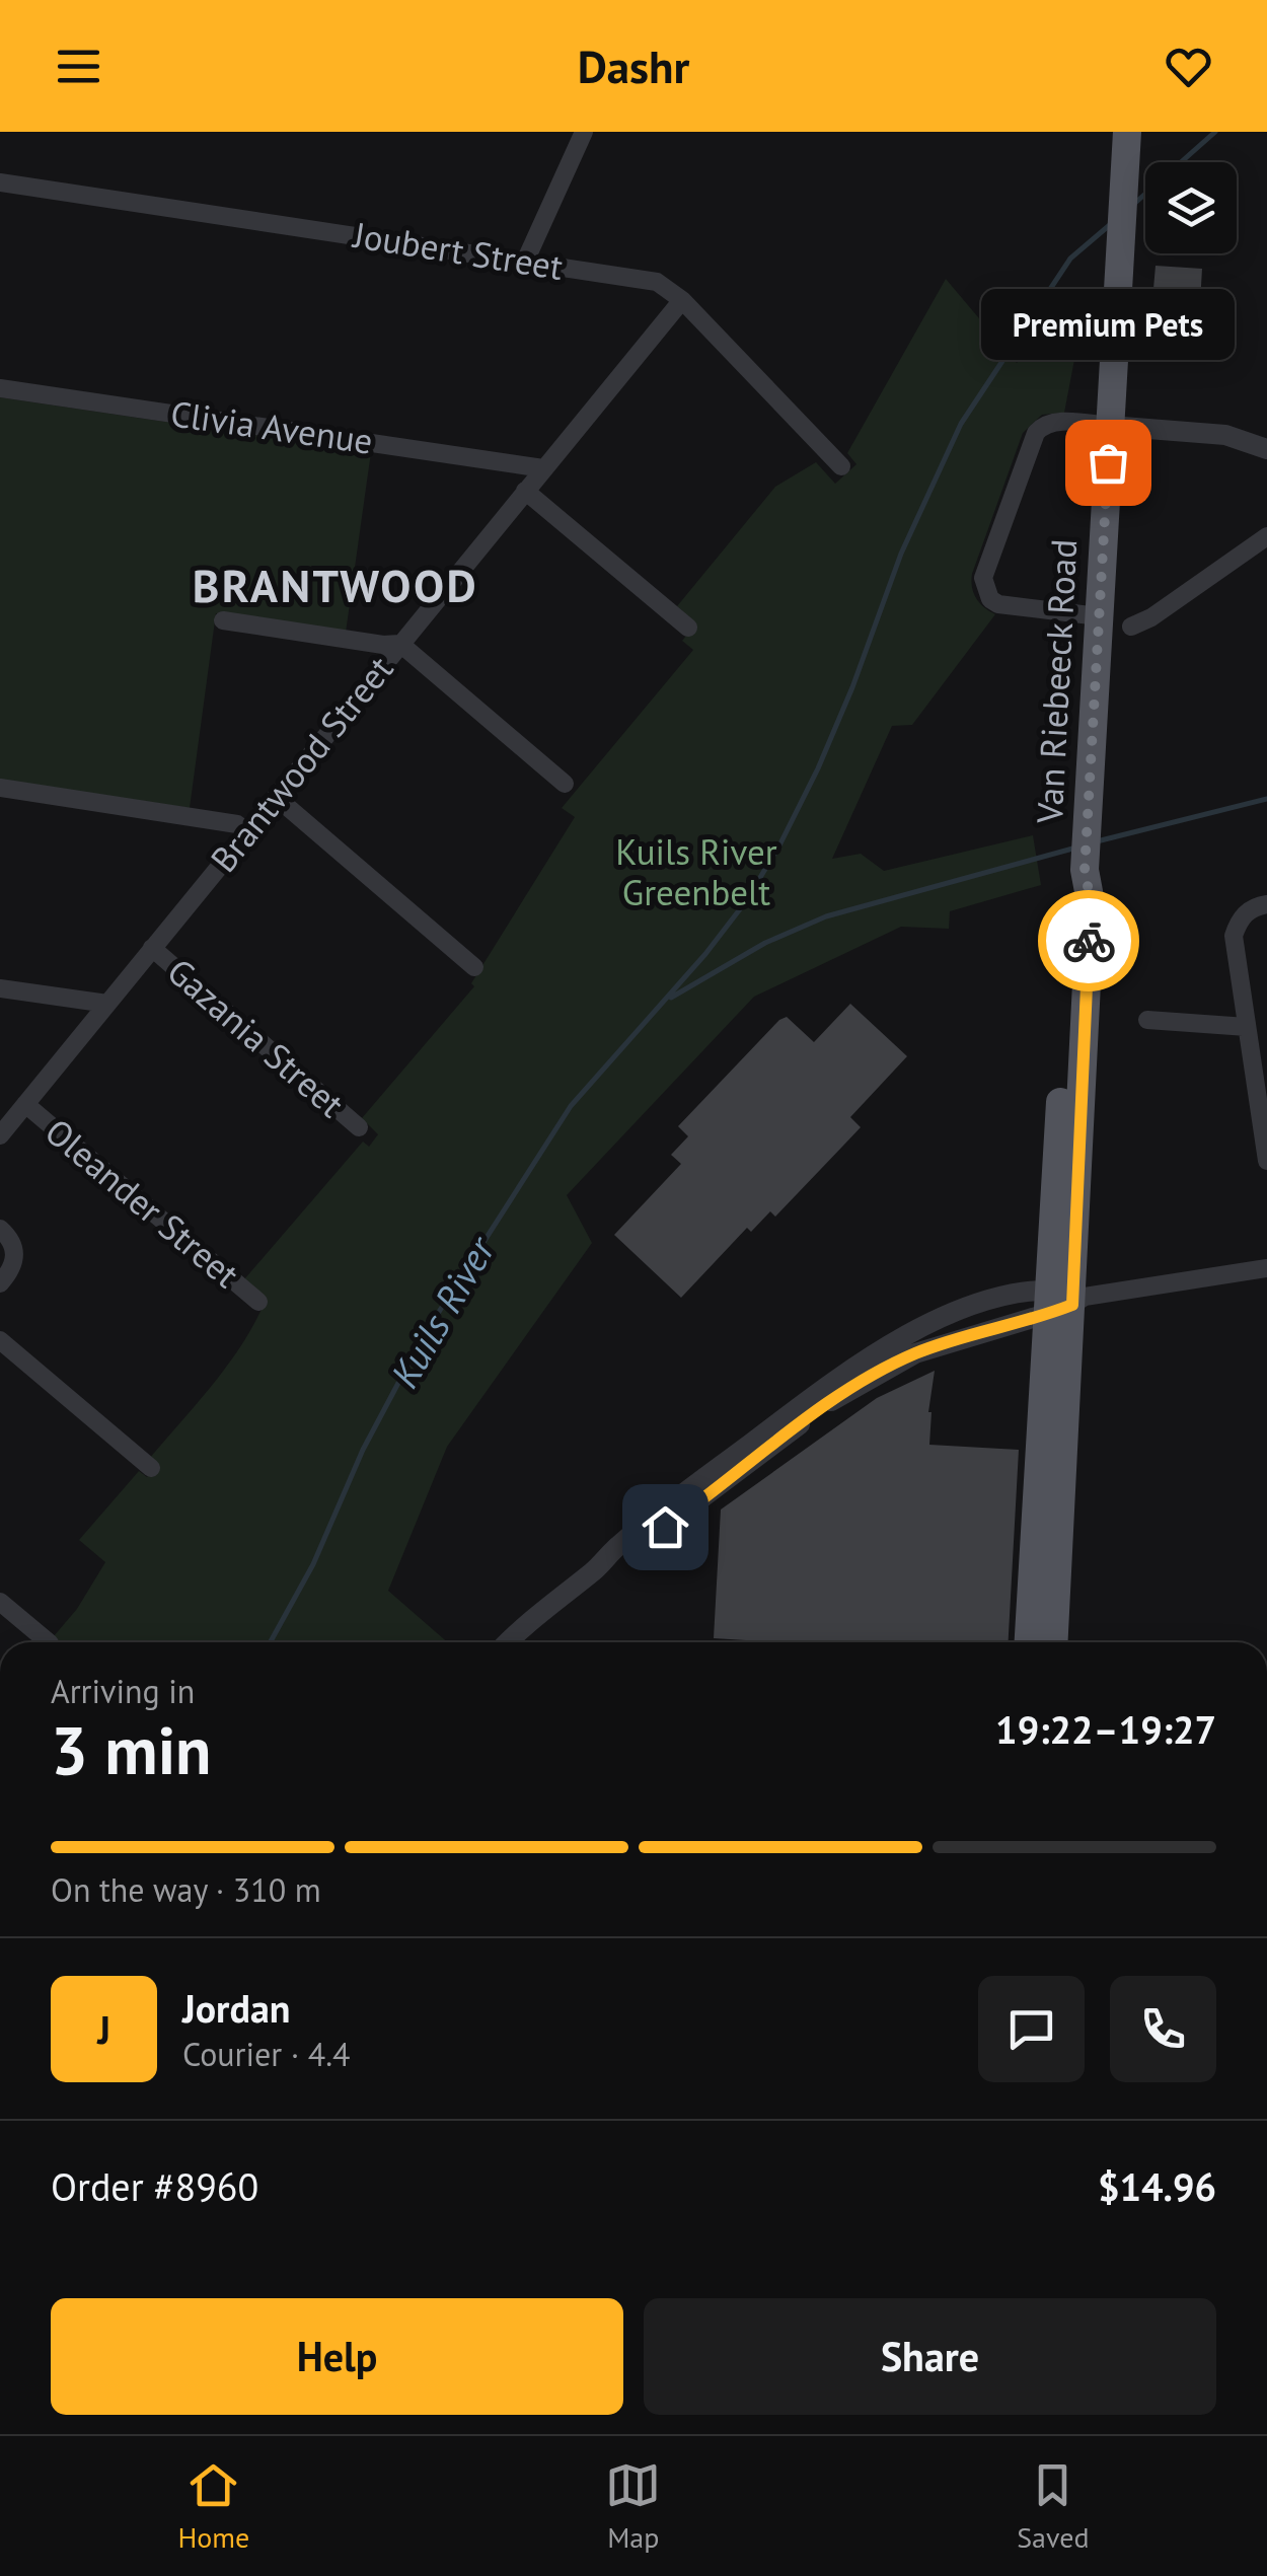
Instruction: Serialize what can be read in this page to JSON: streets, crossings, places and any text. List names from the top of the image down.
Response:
{
  "streets": {
    "main road": ["Van Riebeeck Road"],
    "street": [
      "Joubert Street",
      "Clivia Avenue",
      "Brantwood Street",
      "Gazania Street",
      "Oleander Street"
    ]
  },
  "crossings": [
    ["Joubert Street", "Brantwood Street"],
    ["Clivia Avenue", "Brantwood Street"],
    ["Brantwood Street", "Gazania Street"],
    ["Brantwood Street", "Oleander Street"]
  ],
  "districts": ["BRANTWOOD"],
  "water": ["Kuils River"],
  "parks": ["Kuils River Greenbelt"],
  "places": ["Premium Pets"],
  "page": {
    "header": "Dashr",
    "bubble": "Premium Pets",
    "heading": ["3 min", "Arriving in", "19:22–19:27"],
    "panel": [
      "Jordan",
      "Courier · 4.4",
      "Order #8960",
      "$14.96"
    ],
    "bar": "On the way · 310 m",
    "round": "J",
    "buttons": ["Help", "Share"],
    "tabs": ["Home", "Map", "Saved"]
  }
}
